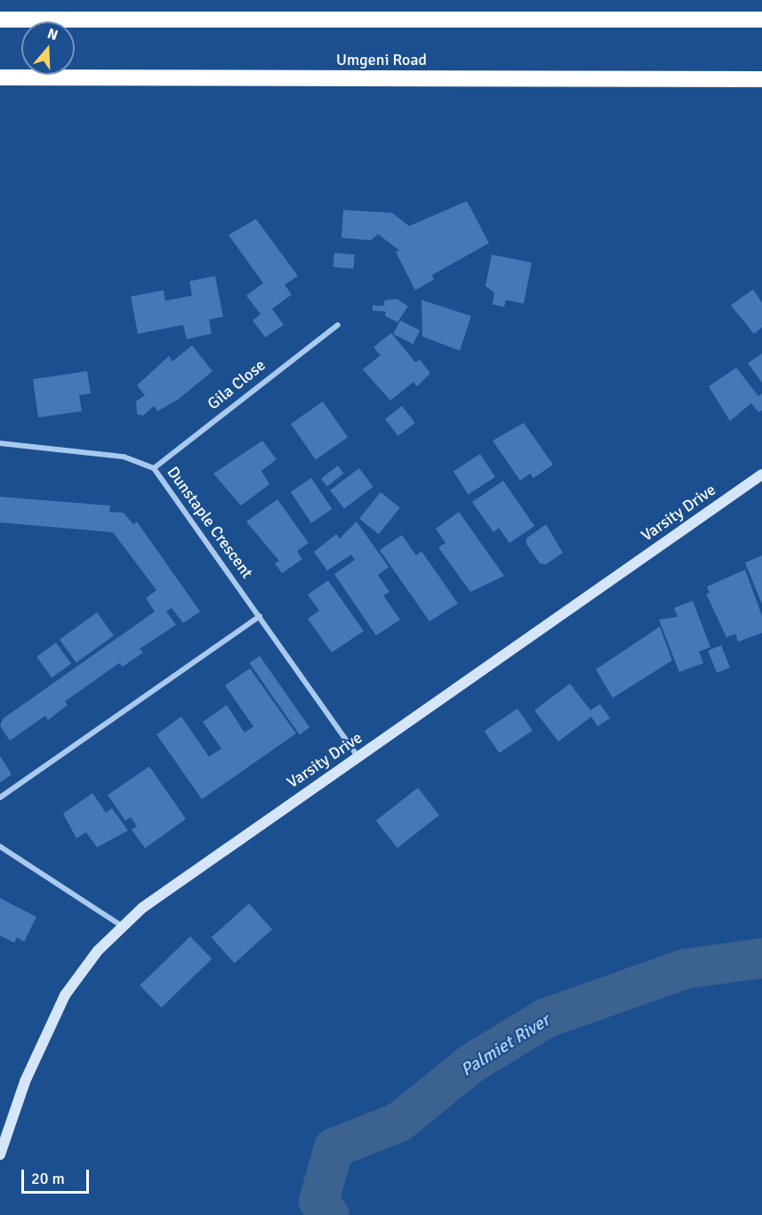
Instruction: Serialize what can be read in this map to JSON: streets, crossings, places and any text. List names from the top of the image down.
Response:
{
  "streets": {
    "highway": ["Umgeni Road"],
    "street": ["Gila Close", "Varsity Drive", "Dunstaple Crescent"]
  },
  "crossings": [
    ["Gila Close", "Dunstaple Crescent"],
    ["Varsity Drive", "Dunstaple Crescent"]
  ],
  "water": ["Palmiet River"],
  "scale_bar": "20 m",
  "north": "top"
}
